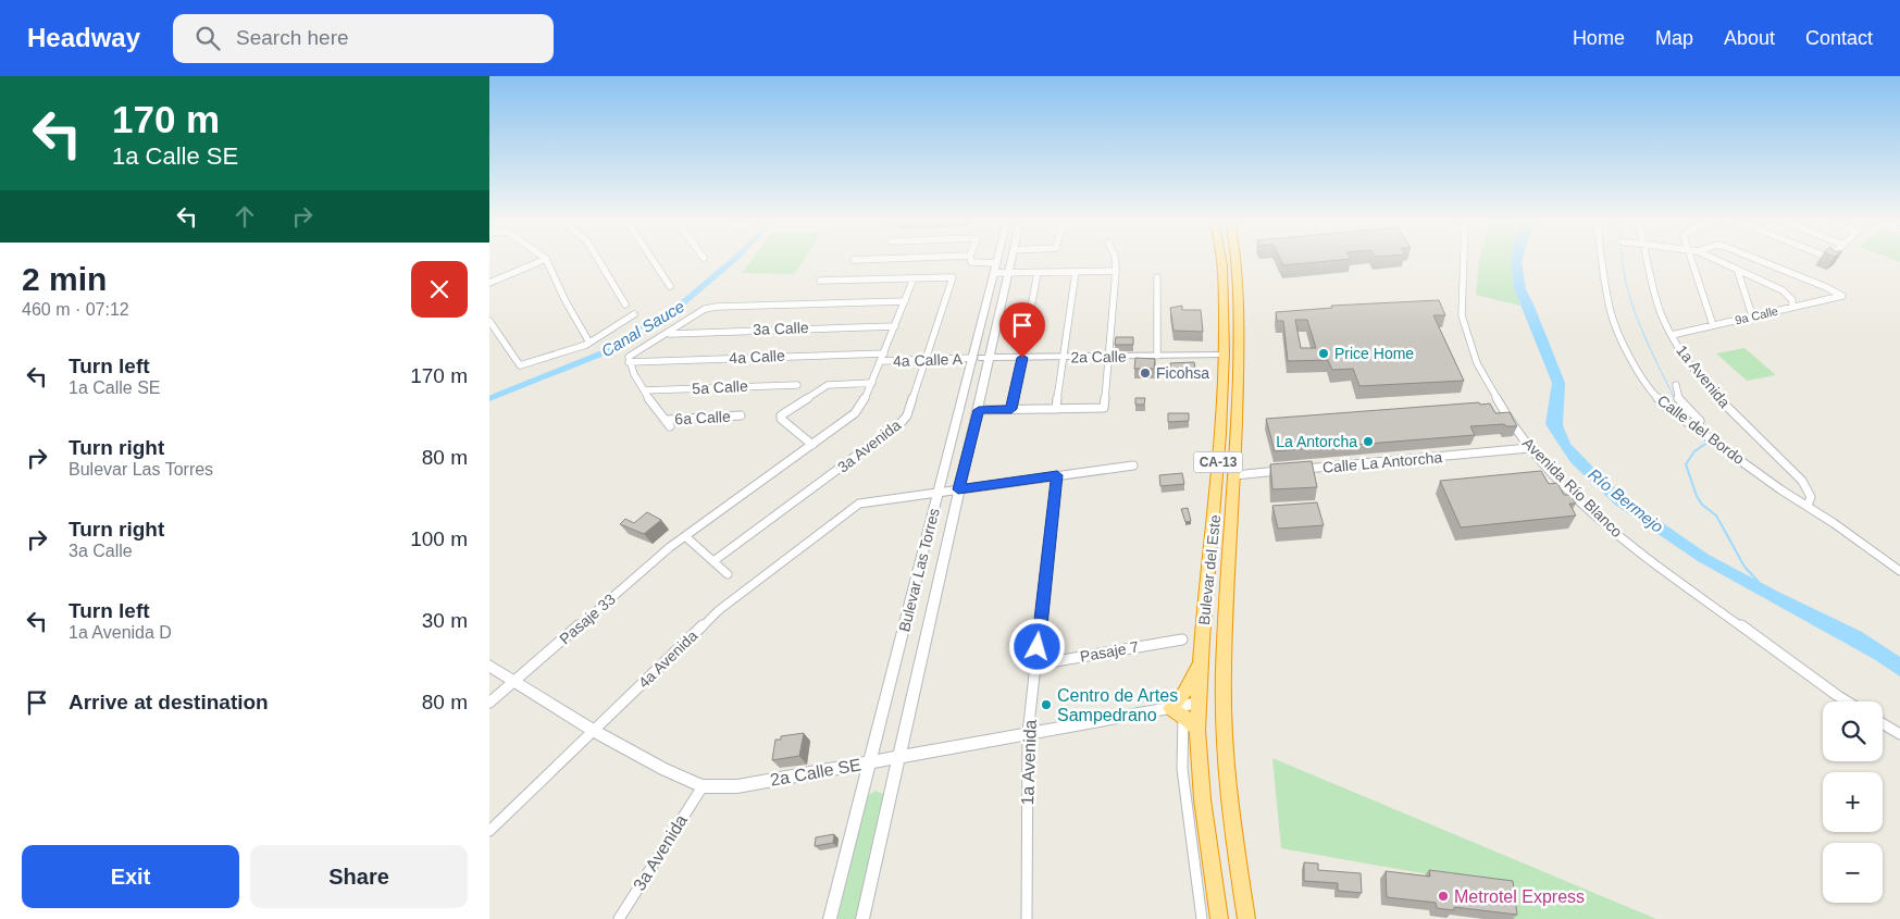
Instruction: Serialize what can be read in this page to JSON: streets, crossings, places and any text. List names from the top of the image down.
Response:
{
  "streets": {
    "highway": ["CA-13", "Bulevar del Este"],
    "street": [
      "9a Calle",
      "3a Calle",
      "4a Calle",
      "2a Calle",
      "4a Calle A",
      "1a Avenida",
      "5a Calle",
      "6a Calle",
      "Calle del Bordo",
      "3a Avenida",
      "Calle La Antorcha",
      "Avenida Río Blanco",
      "Bulevar Las Torres",
      "Pasaje 33",
      "Pasaje 7",
      "4a Avenida",
      "2a Calle SE"
    ]
  },
  "crossings": [
    ["9a Calle", "1a Avenida"],
    ["2a Calle", "4a Calle A"],
    ["2a Calle", "Bulevar Las Torres"],
    ["2a Calle", "Bulevar del Este"],
    ["4a Calle A", "3a Avenida"],
    ["4a Calle A", "Bulevar Las Torres"],
    ["1a Avenida", "Calle del Bordo"],
    ["1a Avenida", "Pasaje 7"],
    ["1a Avenida", "2a Calle SE"],
    ["5a Calle", "6a Calle"],
    ["3a Avenida", "2a Calle SE"],
    ["Calle La Antorcha", "Avenida Río Blanco"],
    ["Bulevar Las Torres", "4a Avenida"],
    ["Bulevar Las Torres", "2a Calle SE"],
    ["Bulevar del Este", "2a Calle SE"],
    ["Pasaje 33", "2a Calle SE"],
    ["4a Avenida", "2a Calle SE"]
  ],
  "water": ["Canal Sauce", "Río Bermejo"],
  "places": [
    "Price Home",
    "Ficohsa",
    "La Antorcha",
    "Centro de Artes Sampedrano",
    "Metrotel Express"
  ],
  "page": {
    "header": "Headway",
    "search": "Search here",
    "nav": [
      "Home",
      "Map",
      "About",
      "Contact"
    ],
    "turn": ["170 m", "1a Calle SE"],
    "heading": ["2 min", "460 m · 07:12"],
    "list": [
      {
        "name": "Turn left",
        "note": "1a Calle SE",
        "value": "170 m"
      },
      {
        "name": "Turn right",
        "note": "Bulevar Las Torres",
        "value": "80 m"
      },
      {
        "name": "Turn right",
        "note": "3a Calle",
        "value": "100 m"
      },
      {
        "name": "Turn left",
        "note": "1a Avenida D",
        "value": "30 m"
      },
      {
        "name": "Arrive at destination",
        "value": "80 m"
      }
    ],
    "map_buttons": ["+", "−"],
    "buttons": ["Exit", "Share"]
  }
}
